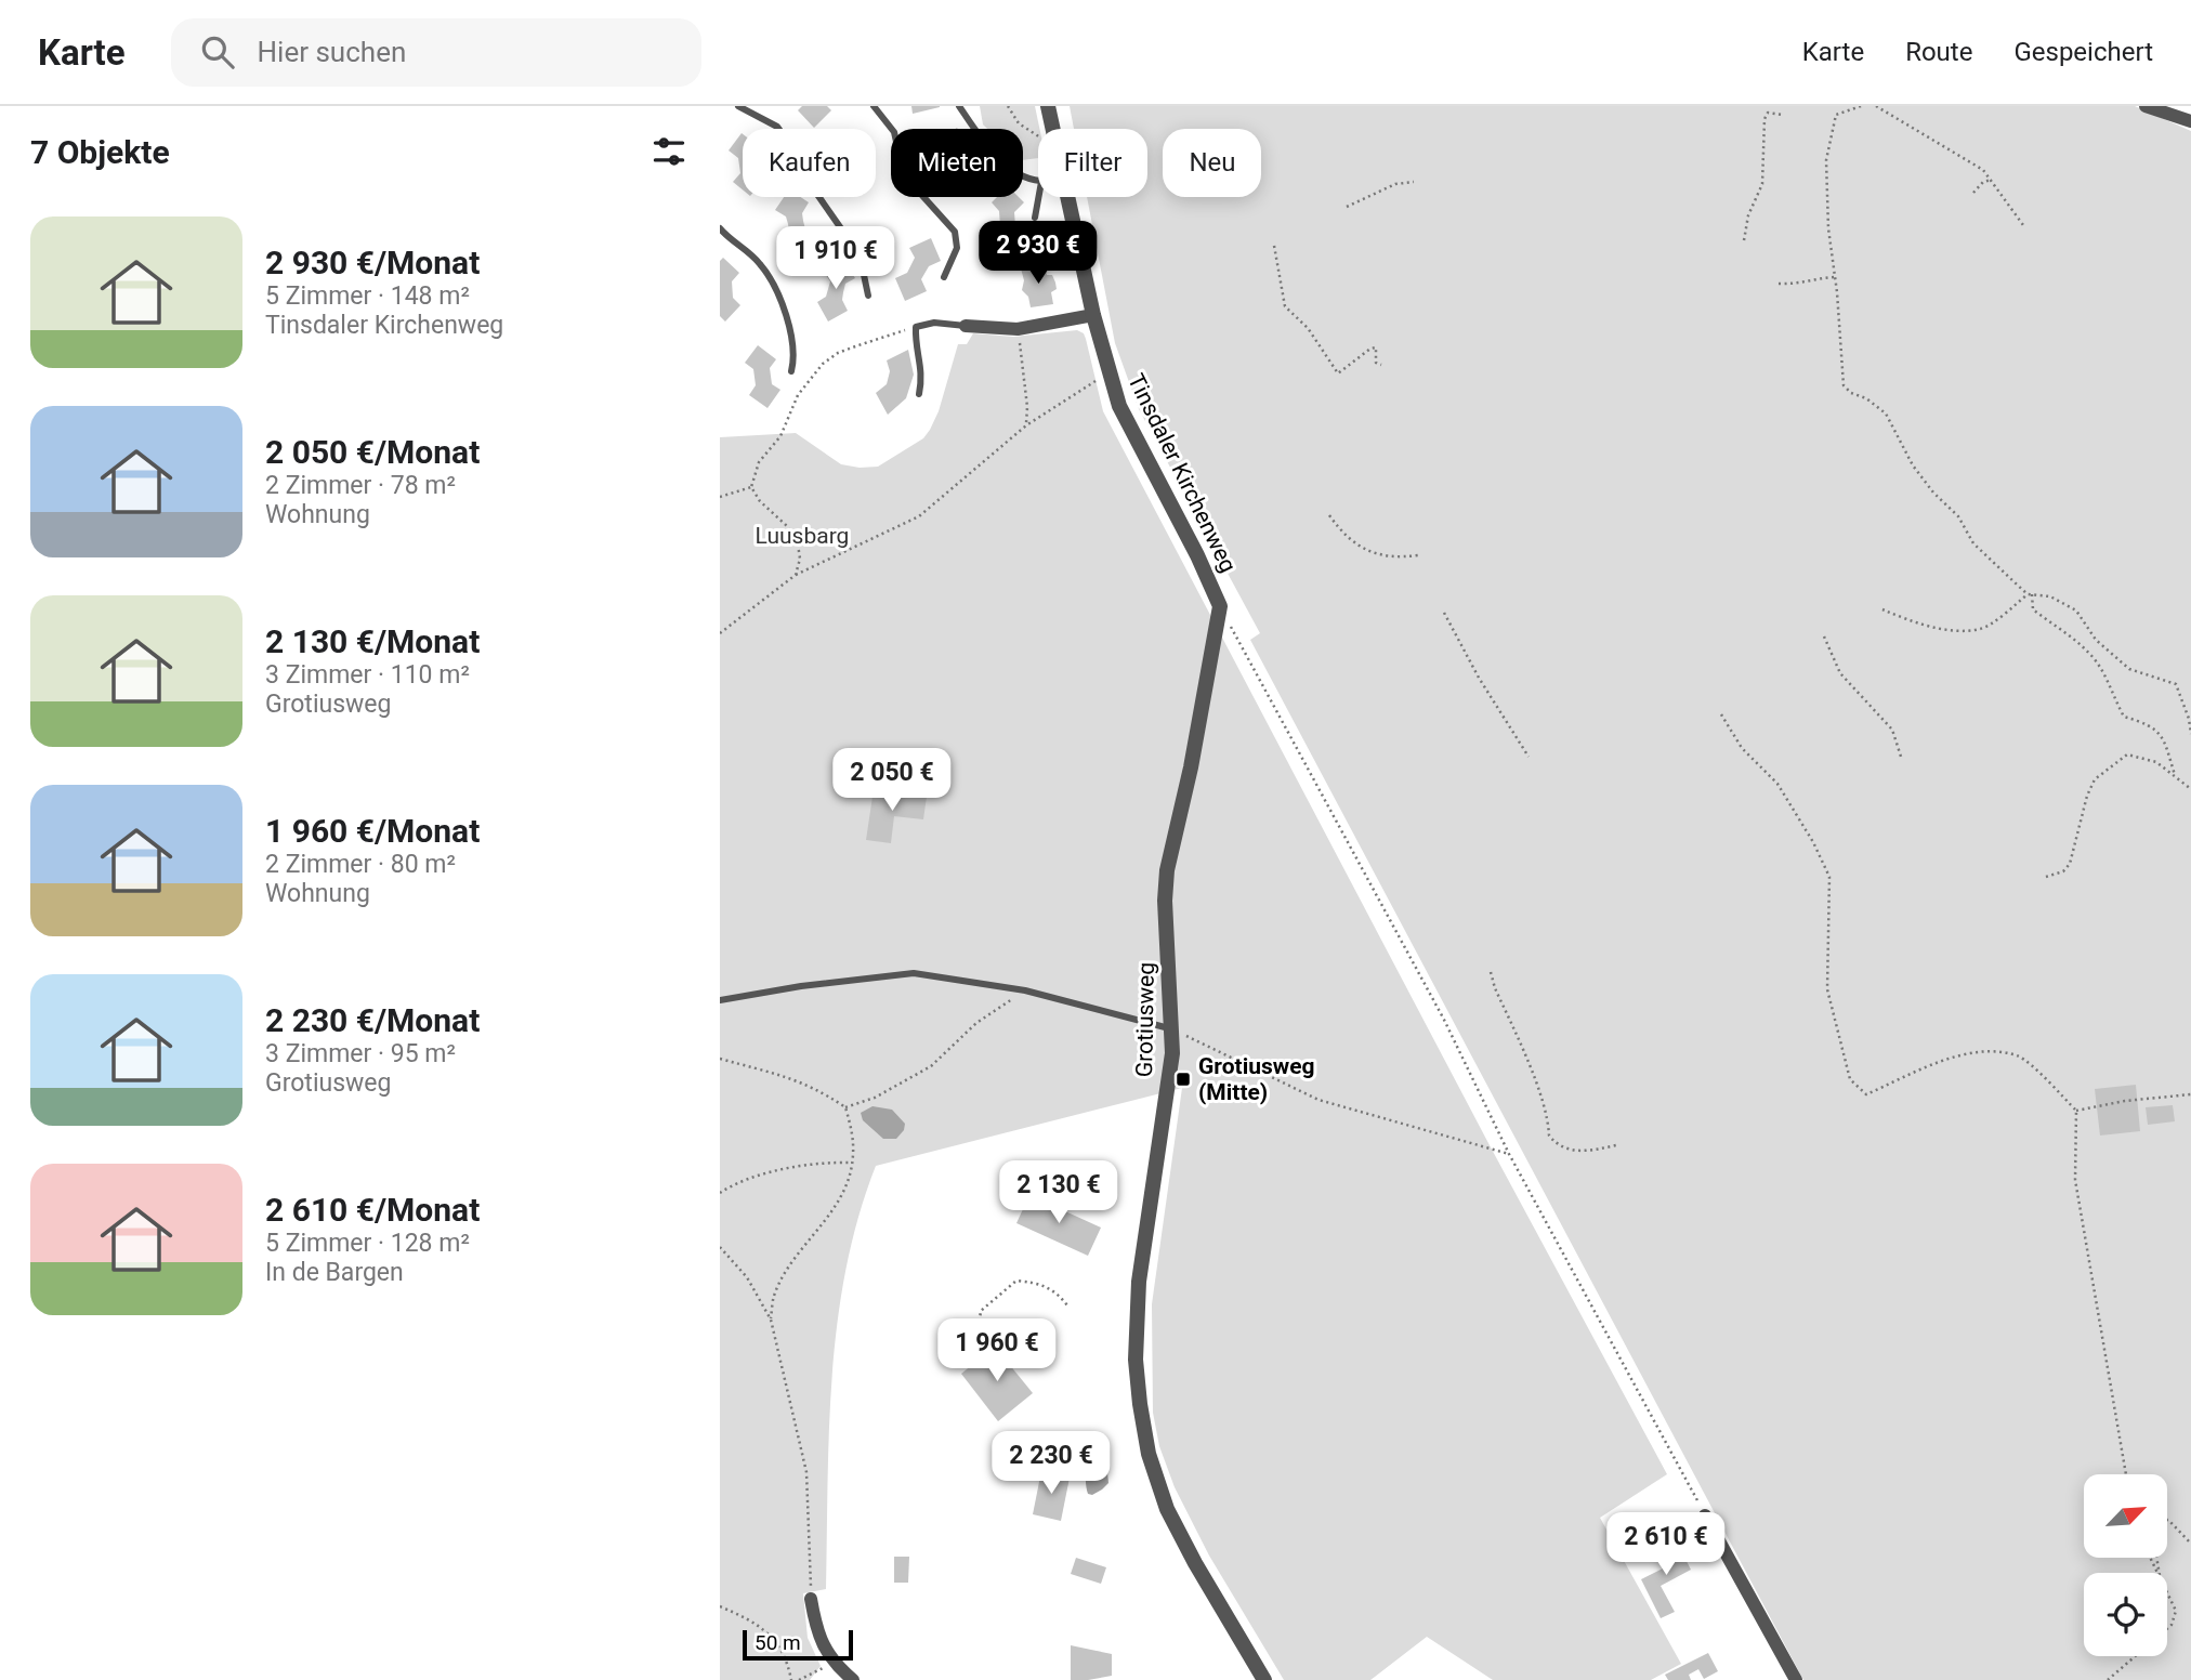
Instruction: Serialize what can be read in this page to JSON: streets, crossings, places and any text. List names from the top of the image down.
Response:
{
  "streets": {
    "street": ["Tinsdaler Kirchenweg", "Grotiusweg"]
  },
  "crossings": [
    ["Tinsdaler Kirchenweg", "Grotiusweg"]
  ],
  "parks": ["Luusbarg"],
  "places": {
    "transit": ["Grotiusweg (Mitte)"]
  },
  "scale_bar": "50 m",
  "north": "top right",
  "page": {
    "header": "Karte",
    "search": "Hier suchen",
    "nav": ["Karte", "Route", "Gespeichert"],
    "heading": "7 Objekte",
    "chip": [
      "Kaufen",
      "Mieten",
      "Filter",
      "Neu"
    ],
    "list": [
      {
        "name": "2 930 €/Monat",
        "note": "5 Zimmer · 148 m² · Tinsdaler Kirchenweg"
      },
      {
        "name": "2 050 €/Monat",
        "note": "2 Zimmer · 78 m² · Wohnung"
      },
      {
        "name": "2 130 €/Monat",
        "note": "3 Zimmer · 110 m² · Grotiusweg"
      },
      {
        "name": "1 960 €/Monat",
        "note": "2 Zimmer · 80 m² · Wohnung"
      },
      {
        "name": "2 230 €/Monat",
        "note": "3 Zimmer · 95 m² · Grotiusweg"
      },
      {
        "name": "2 610 €/Monat",
        "note": "5 Zimmer · 128 m² · In de Bargen"
      }
    ],
    "price": [
      "2 930 €",
      "1 910 €",
      "2 050 €",
      "2 130 €",
      "1 960 €",
      "2 230 €",
      "2 610 €"
    ],
    "scale": "50 m"
  }
}
